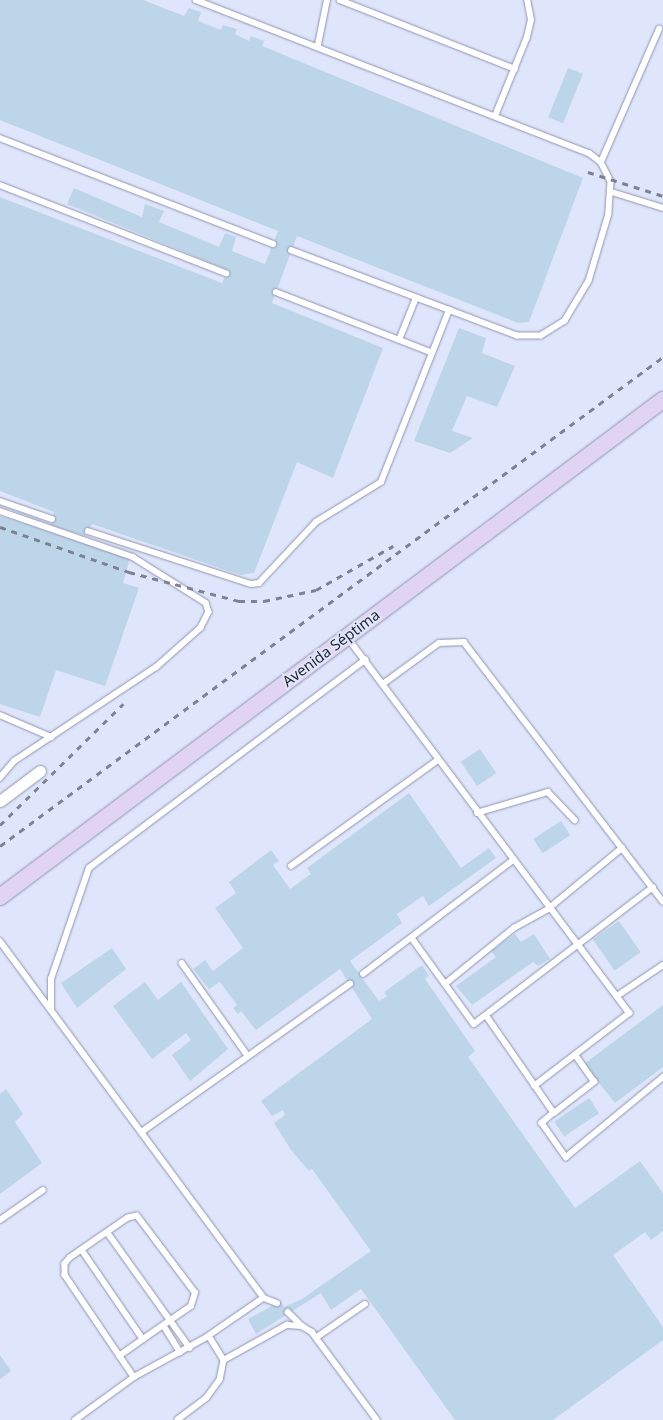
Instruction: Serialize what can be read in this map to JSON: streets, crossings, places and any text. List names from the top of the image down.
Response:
{
  "streets": {
    "street": ["Avenida Séptima"]
  }
}
